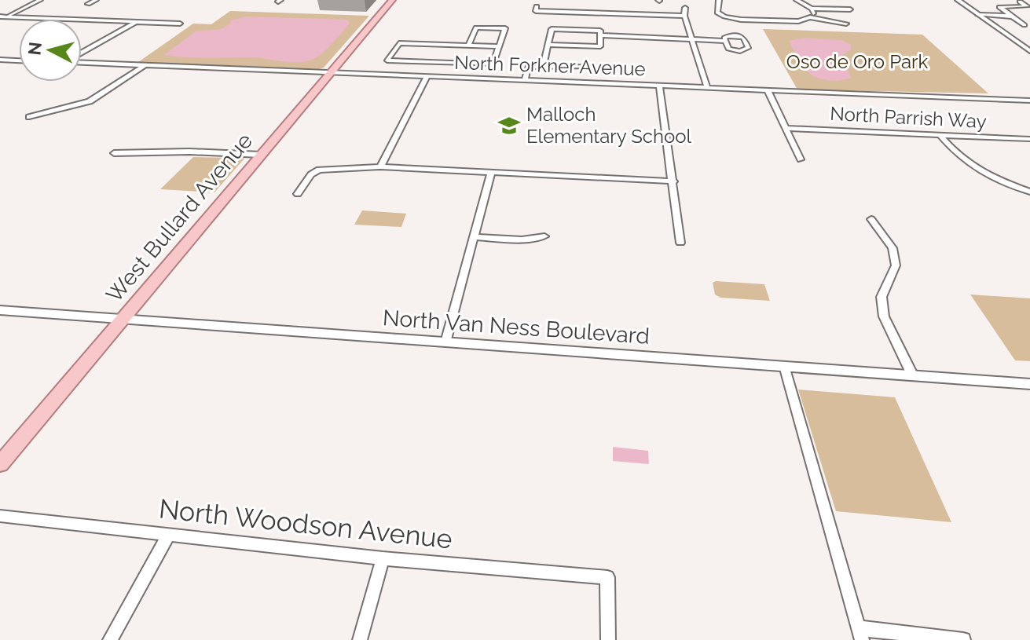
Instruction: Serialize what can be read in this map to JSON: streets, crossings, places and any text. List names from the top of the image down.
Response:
{
  "streets": {
    "main road": ["West Bullard Avenue"],
    "street": [
      "North Forkner Avenue",
      "North Parrish Way",
      "North Van Ness Boulevard",
      "North Woodson Avenue"
    ]
  },
  "crossings": [
    ["North Forkner Avenue", "West Bullard Avenue"],
    ["West Bullard Avenue", "North Van Ness Boulevard"]
  ],
  "parks": ["Oso de Oro Park"],
  "places": {
    "school or university": ["Malloch Elementary School"]
  },
  "north": "left"
}
